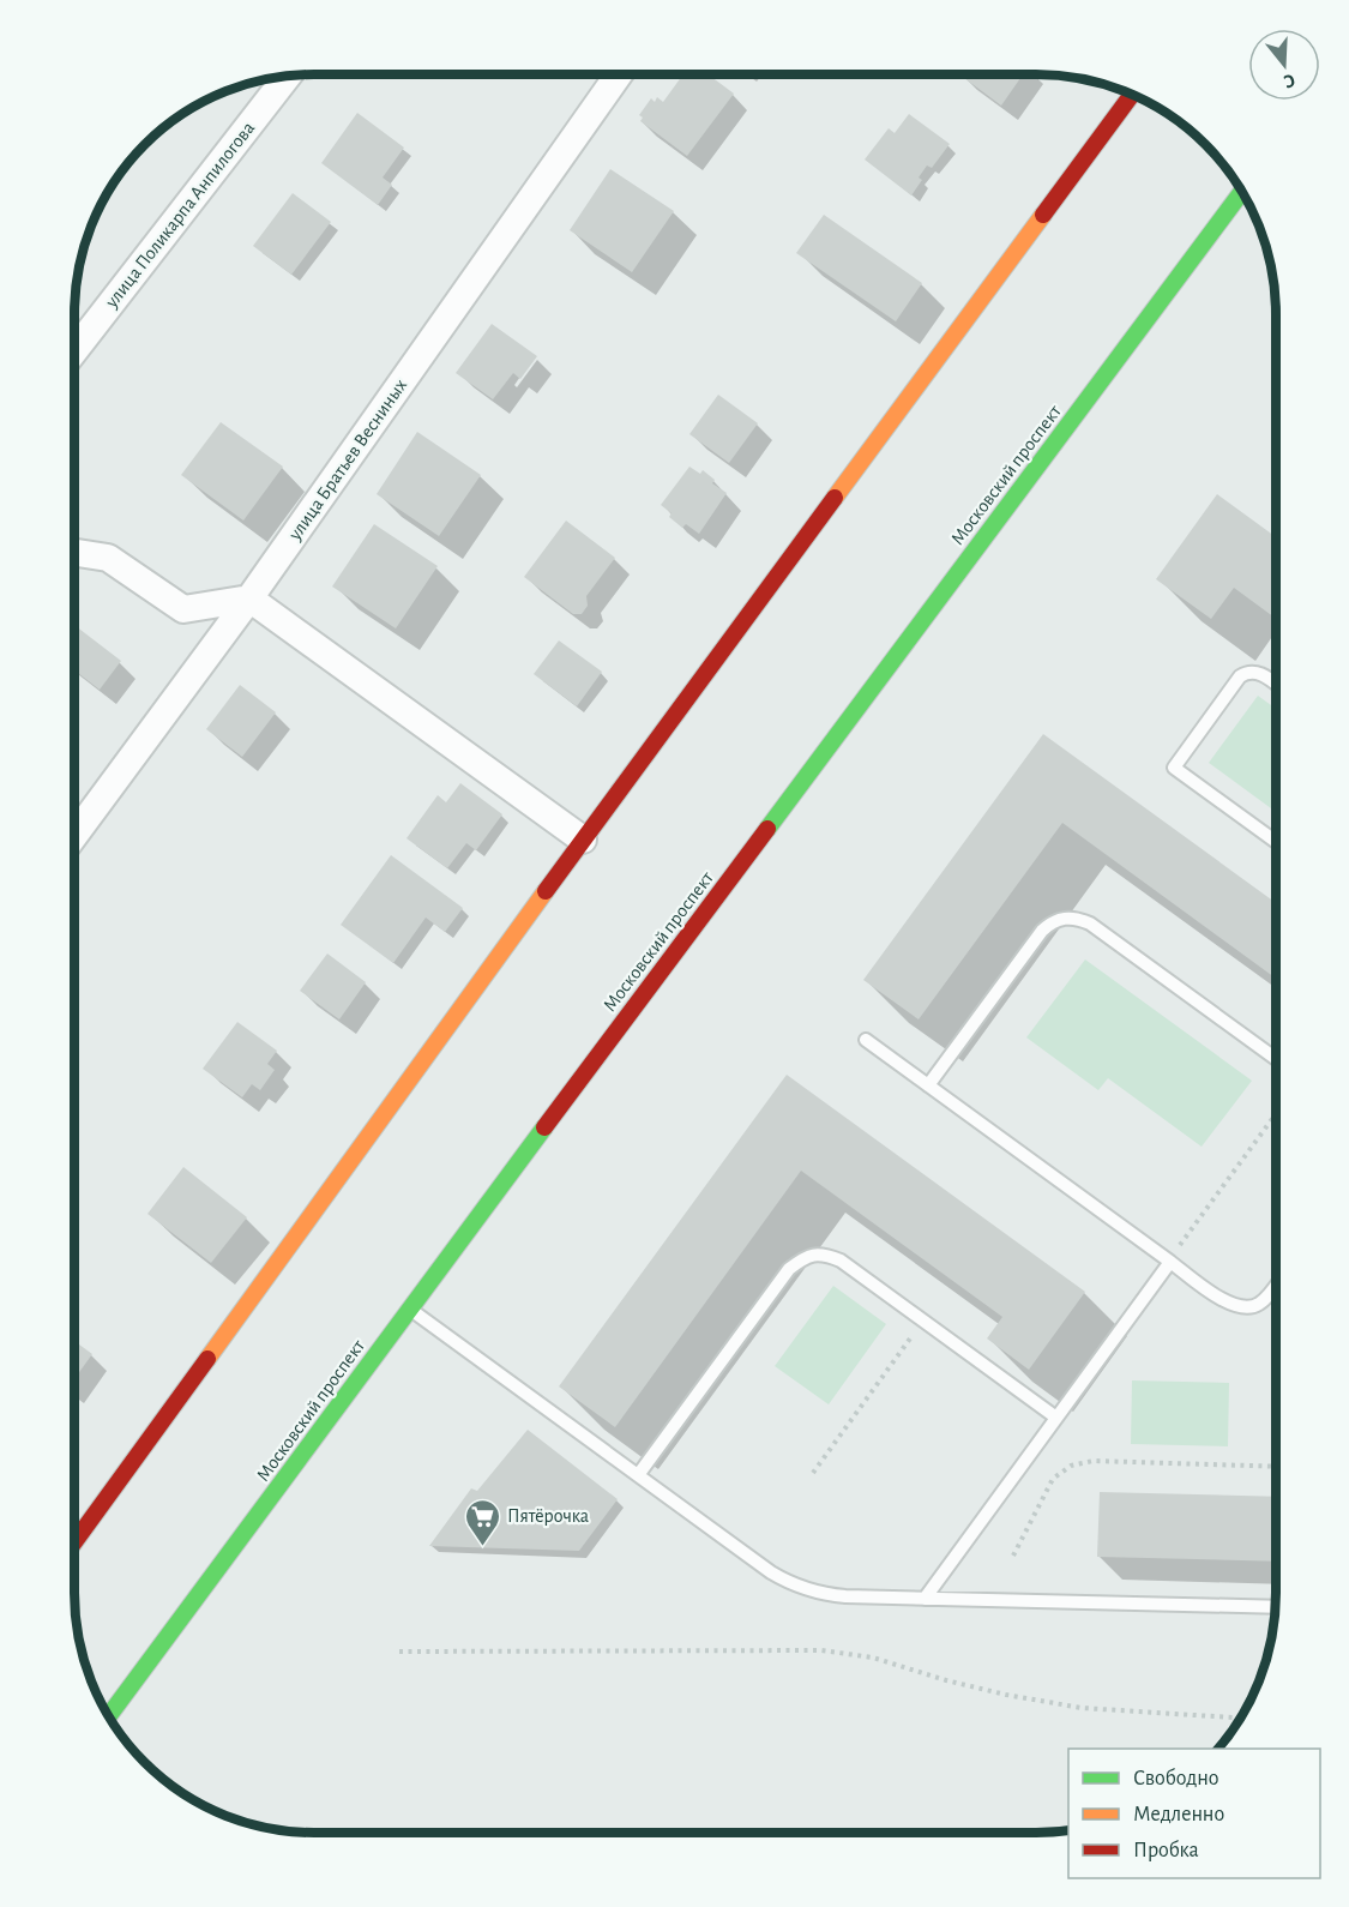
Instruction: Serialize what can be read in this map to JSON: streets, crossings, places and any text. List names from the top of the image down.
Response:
{
  "streets": {
    "main road": ["Московский проспект"],
    "street": ["улица Поликарпа Анпилогова", "улица Братьев Весниных"]
  },
  "places": {
    "supermarket": ["Пятёрочка"]
  },
  "legend": ["Свободно", "Медленно", "Пробка"],
  "north": "bottom"
}
